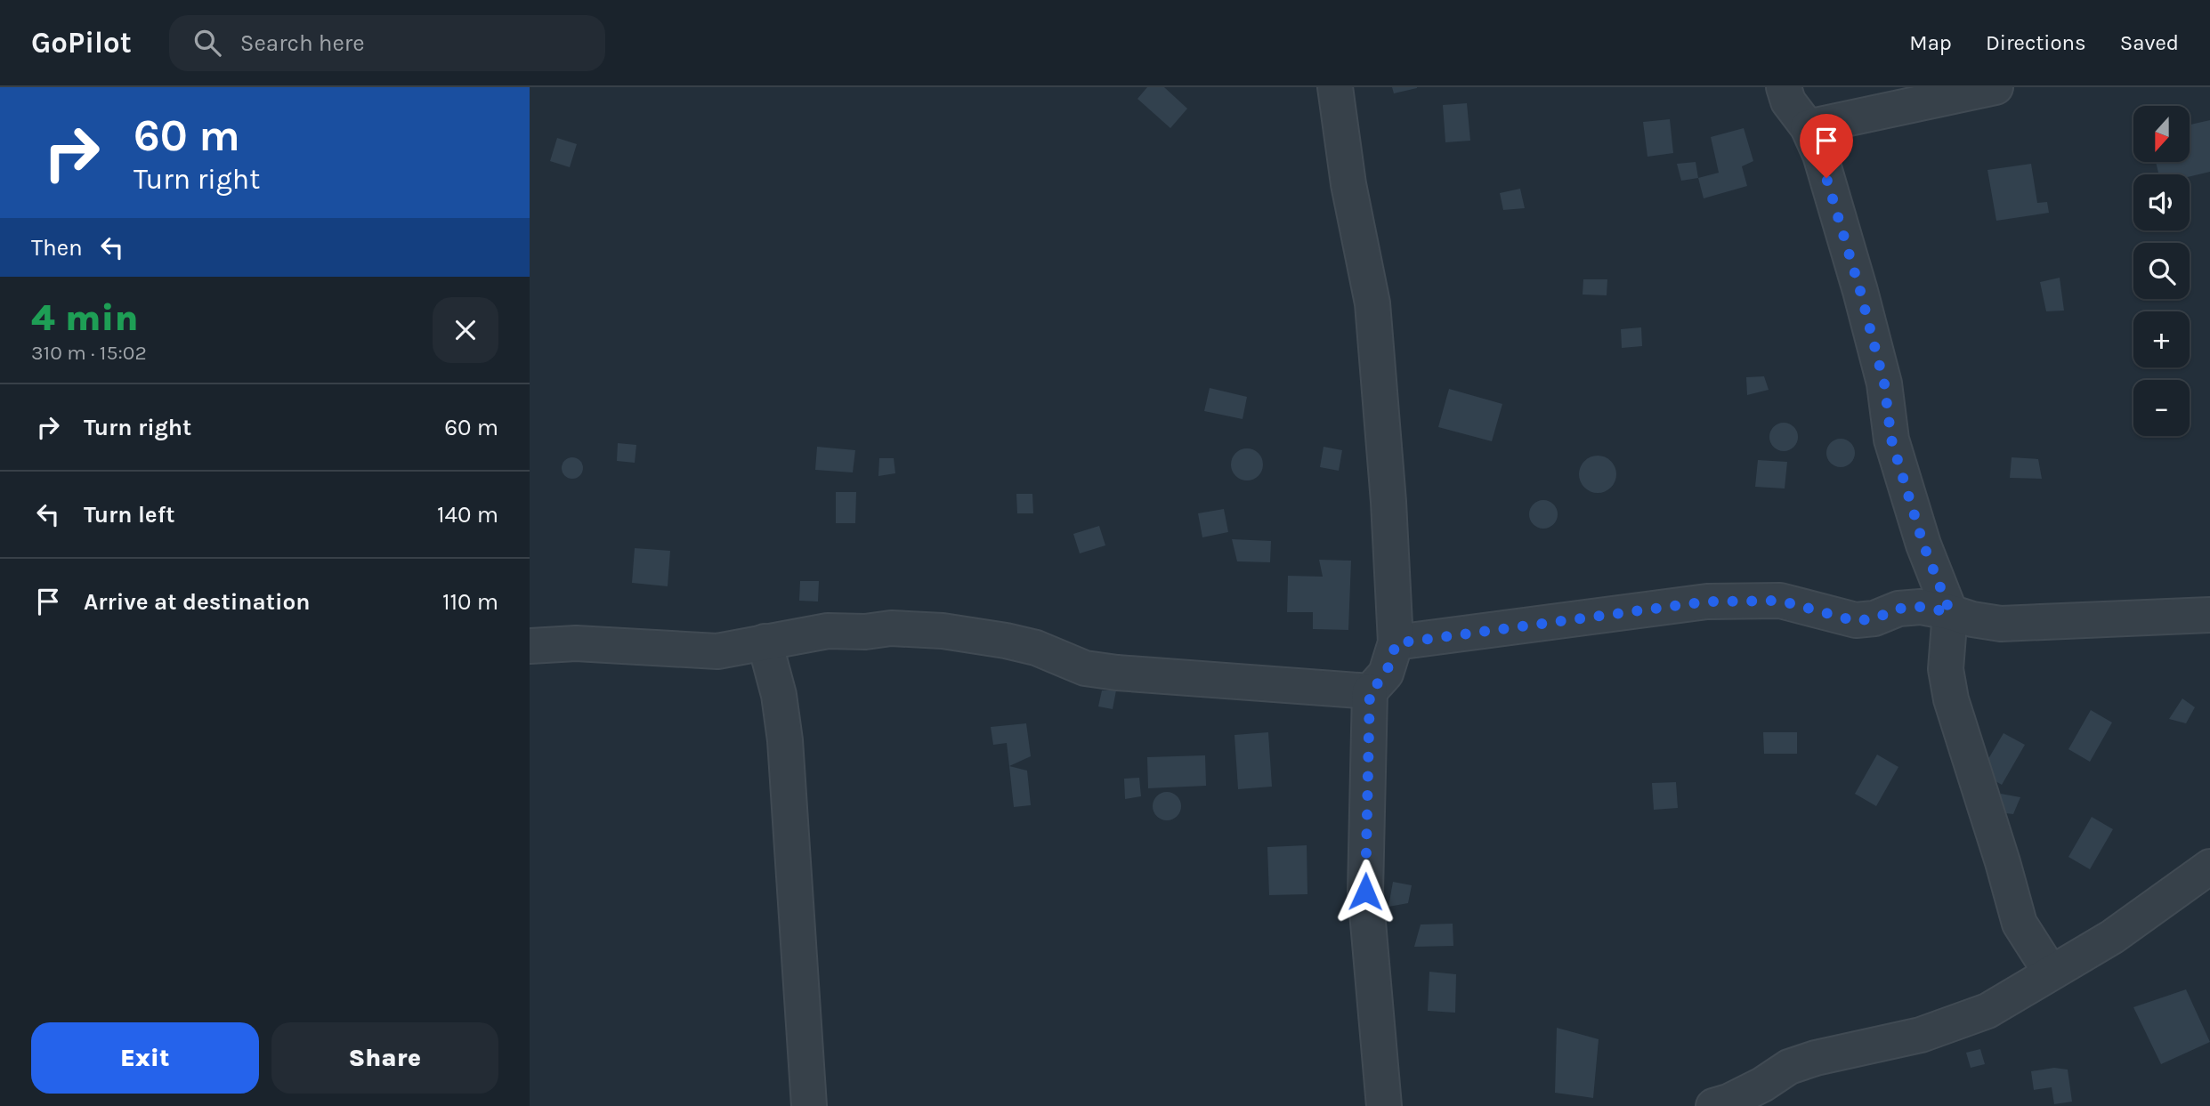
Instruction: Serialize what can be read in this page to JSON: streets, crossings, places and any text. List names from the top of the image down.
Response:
{
  "north": "bottom",
  "page": {
    "header": "GoPilot",
    "search": "Search here",
    "nav": ["Map", "Directions", "Saved"],
    "turn": ["60 m", "Turn right"],
    "map_buttons": ["+", "−"],
    "then": "Then",
    "heading": ["4 min", "310 m · 15:02"],
    "list": [
      {
        "name": "Turn right",
        "value": "60 m"
      },
      {
        "name": "Turn left",
        "value": "140 m"
      },
      {
        "name": "Arrive at destination",
        "value": "110 m"
      }
    ],
    "buttons": ["Exit", "Share"]
  }
}
